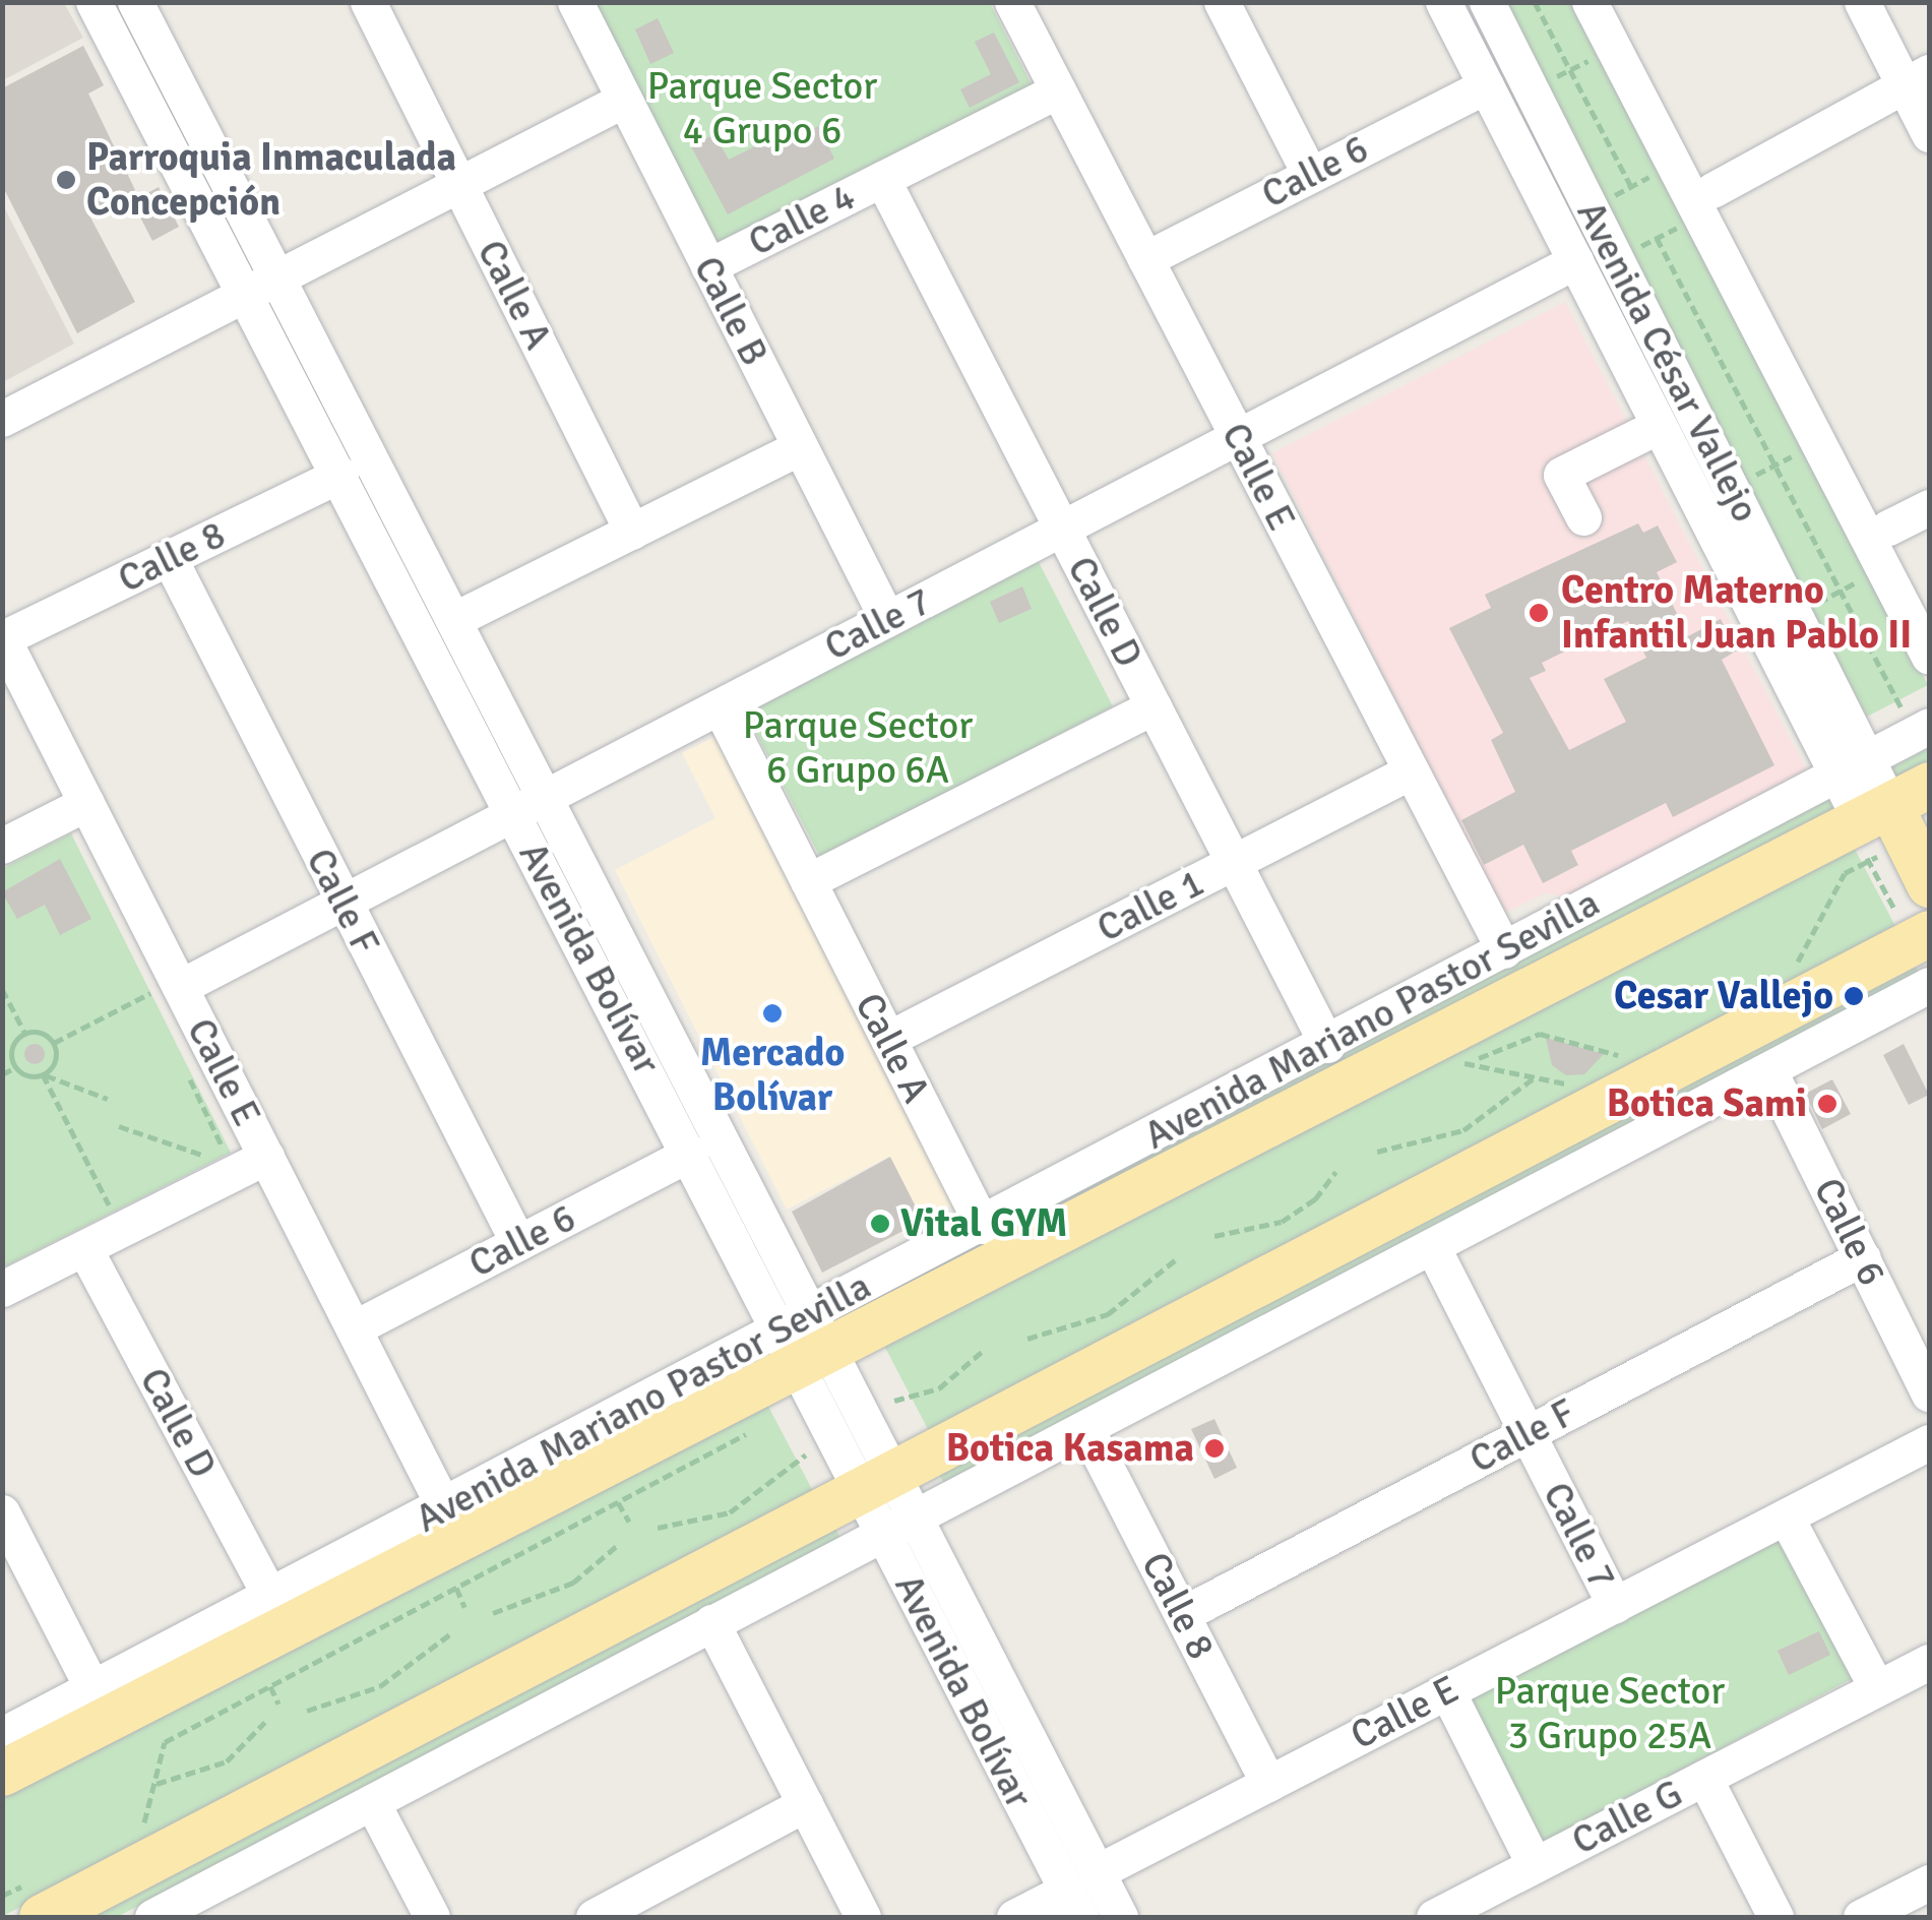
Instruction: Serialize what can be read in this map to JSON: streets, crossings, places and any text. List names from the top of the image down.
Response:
{
  "streets": {
    "main road": ["Avenida César Vallejo", "Avenida Mariano Pastor Sevilla"],
    "street": [
      "Calle 6",
      "Calle 4",
      "Calle A",
      "Calle B",
      "Calle E",
      "Calle 8",
      "Calle D",
      "Calle 7",
      "Calle F",
      "Calle 1",
      "Avenida Bolívar",
      "Calle G"
    ]
  },
  "crossings": [
    ["Calle 6", "Avenida César Vallejo"],
    ["Calle 6", "Calle E"],
    ["Calle 6", "Calle F"],
    ["Calle 6", "Avenida Bolívar"],
    ["Calle 4", "Calle B"],
    ["Calle 4", "Calle E"],
    ["Calle 4", "Calle D"],
    ["Calle A", "Calle 7"],
    ["Calle A", "Calle 1"],
    ["Calle A", "Avenida Mariano Pastor Sevilla"],
    ["Calle B", "Calle 7"],
    ["Avenida César Vallejo", "Calle 7"],
    ["Avenida César Vallejo", "Avenida Mariano Pastor Sevilla"],
    ["Calle E", "Calle 8"],
    ["Calle E", "Calle 7"],
    ["Calle E", "Calle 1"],
    ["Calle E", "Avenida Bolívar"],
    ["Calle E", "Avenida Mariano Pastor Sevilla"],
    ["Calle 8", "Calle F"],
    ["Calle 8", "Avenida Bolívar"],
    ["Calle D", "Calle 7"],
    ["Calle D", "Calle 1"],
    ["Calle D", "Avenida Mariano Pastor Sevilla"],
    ["Calle 7", "Calle F"],
    ["Calle 7", "Avenida Bolívar"],
    ["Avenida Bolívar", "Avenida Mariano Pastor Sevilla"]
  ],
  "parks": ["Parque Sector 4 Grupo 6", "Parque Sector 6 Grupo 6A", "Parque Sector 3 Grupo 25A"],
  "places": [
    "Parroquia Inmaculada Concepción",
    "Centro Materno Infantil Juan Pablo II",
    "Cesar Vallejo",
    "Mercado Bolívar",
    "Botica Sami",
    "Vital GYM",
    "Botica Kasama"
  ]
}
